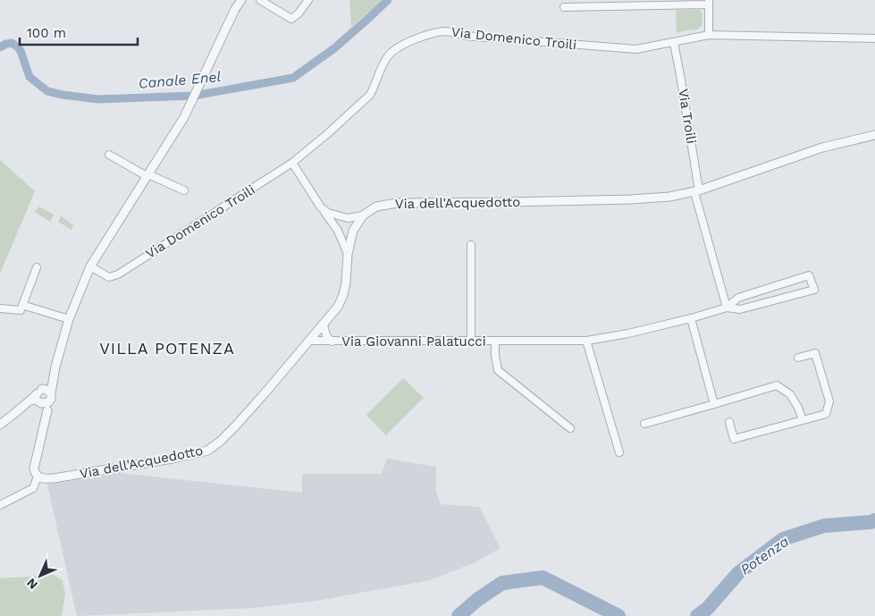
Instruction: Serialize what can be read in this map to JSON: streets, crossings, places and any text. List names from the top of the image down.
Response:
{
  "streets": {
    "street": [
      "Via Domenico Troili",
      "Via Troili",
      "Via dell'Acquedotto",
      "Via Giovanni Palatucci"
    ]
  },
  "crossings": [
    ["Via Domenico Troili", "Via Troili"],
    ["Via Troili", "Via dell'Acquedotto"],
    ["Via Troili", "Via Giovanni Palatucci"],
    ["Via dell'Acquedotto", "Via Giovanni Palatucci"]
  ],
  "districts": ["VILLA POTENZA"],
  "water": ["Canale Enel", "Potenza"],
  "scale_bar": "100 m",
  "north": "bottom left"
}
